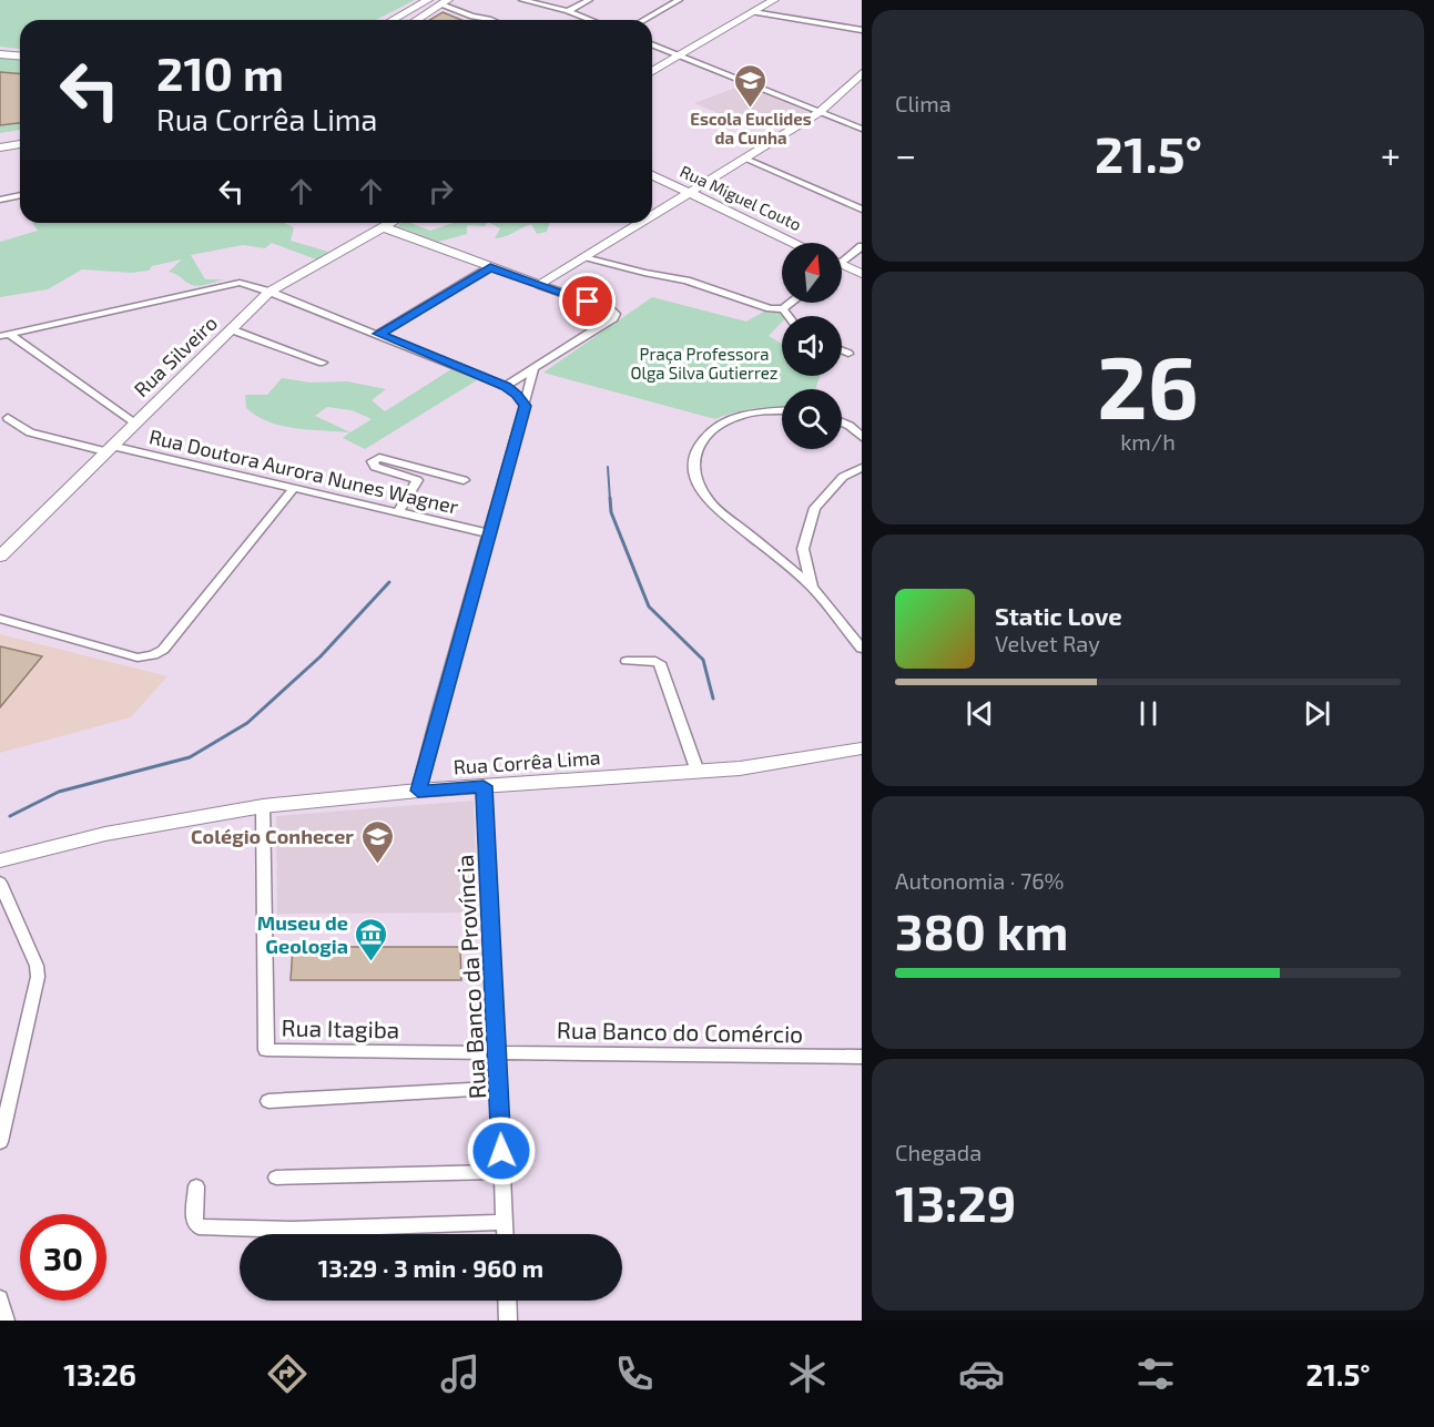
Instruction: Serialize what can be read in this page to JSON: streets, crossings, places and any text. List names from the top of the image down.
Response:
{
  "streets": {
    "street": [
      "Rua Miguel Couto",
      "Rua Silveiro",
      "Rua Doutora Aurora Nunes Wagner",
      "Rua Corrêa Lima",
      "Rua Banco da Província",
      "Rua Itagiba",
      "Rua Banco do Comércio"
    ]
  },
  "crossings": [
    ["Rua Silveiro", "Rua Doutora Aurora Nunes Wagner"],
    ["Rua Corrêa Lima", "Rua Banco da Província"],
    ["Rua Corrêa Lima", "Rua Itagiba"],
    ["Rua Banco da Província", "Rua Itagiba"],
    ["Rua Banco da Província", "Rua Banco do Comércio"],
    ["Rua Itagiba", "Rua Banco do Comércio"]
  ],
  "parks": ["Praça Professora Olga Silva Gutierrez"],
  "places": {
    "school or university": ["Escola Euclides da Cunha", "Colégio Conhecer"],
    "museum": ["Museu de Geologia"]
  },
  "north": "top",
  "page": {
    "tile": [
      "Clima",
      ["26", "km/h"],
      ["Autonomia · 76%", "380 km"],
      ["Chegada", "13:29"]
    ],
    "turn": ["210 m", "Rua Corrêa Lima"],
    "heat": ["−", "21.5°", "+"],
    "song": ["Static Love", "Velvet Ray"],
    "limit": "30",
    "trip": "13:29 · 3 min · 960 m",
    "tabs": ["13:26", "21.5°"]
  }
}
